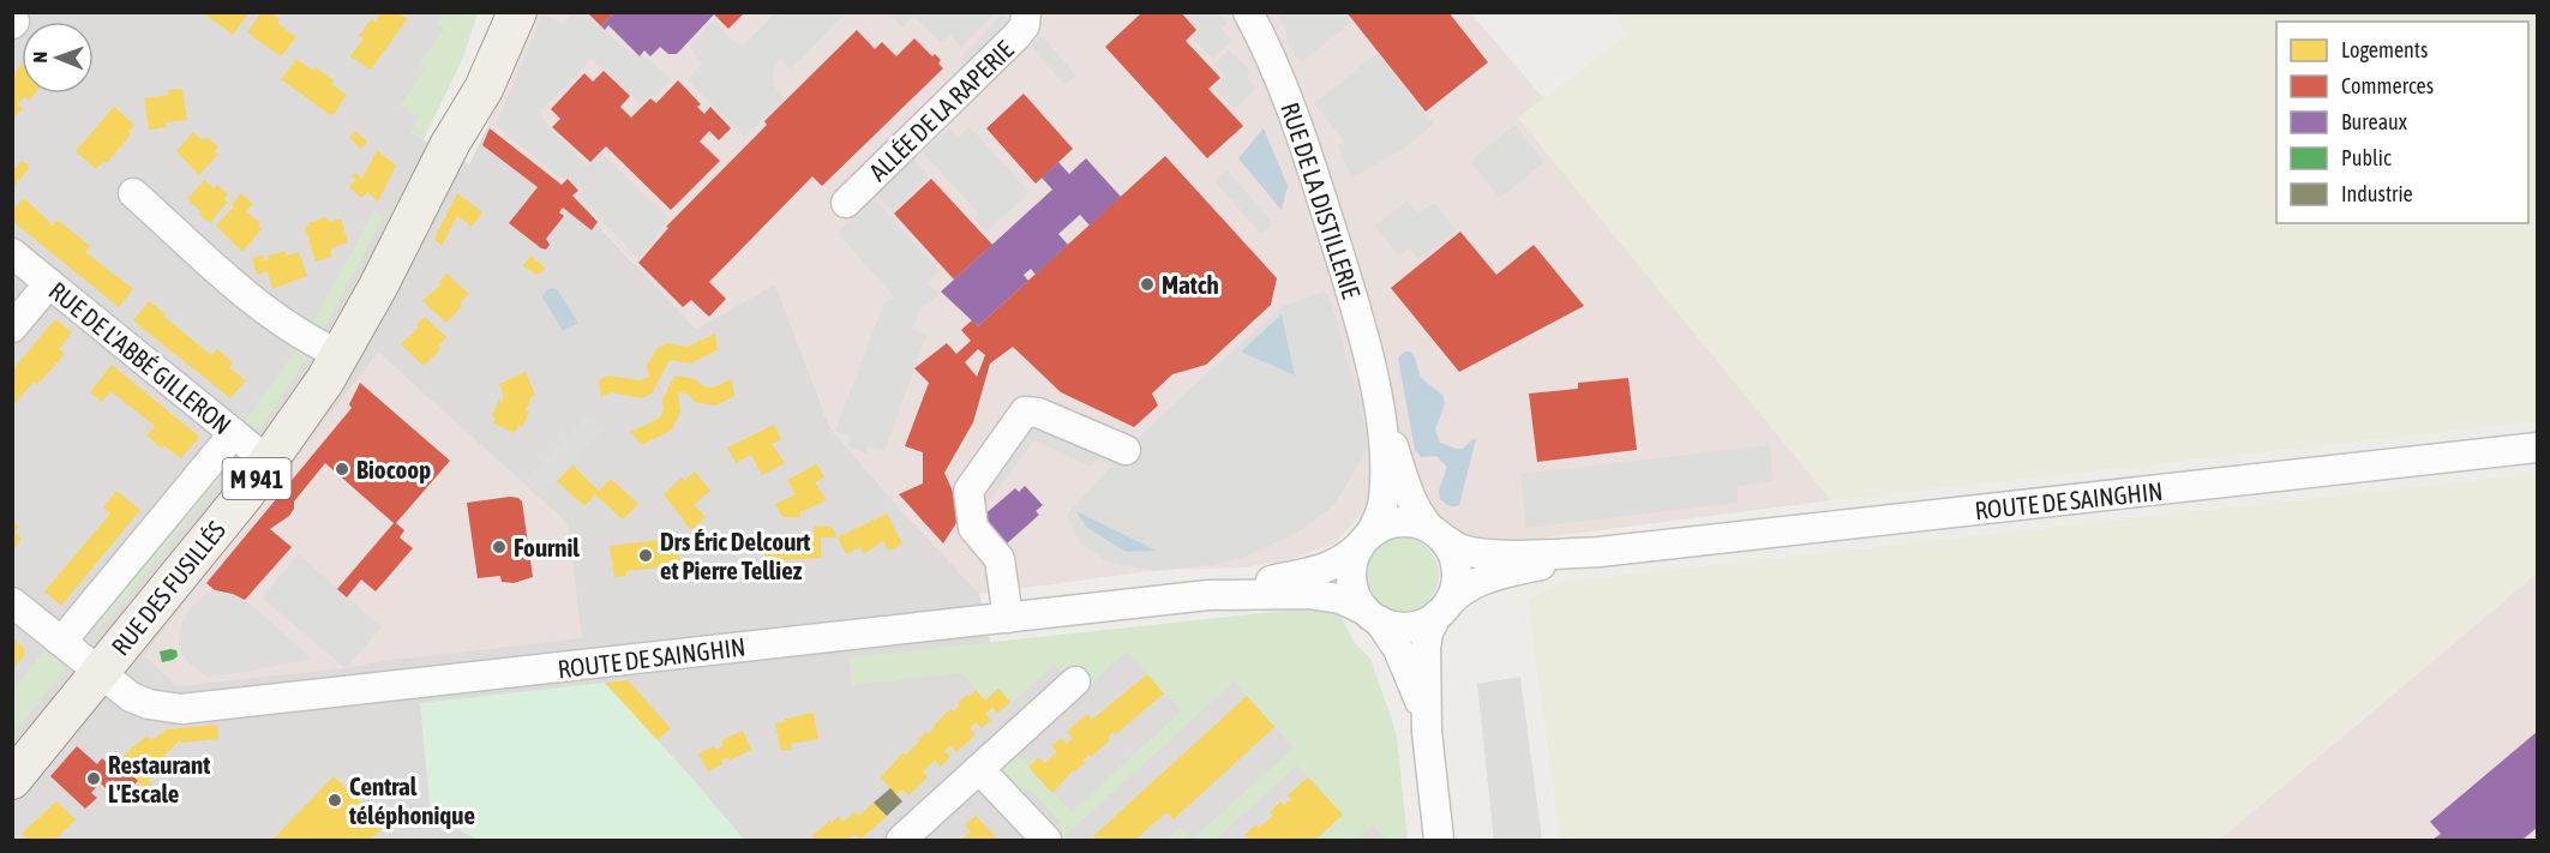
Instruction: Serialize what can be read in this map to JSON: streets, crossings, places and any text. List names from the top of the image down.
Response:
{
  "streets": {
    "main road": ["M 941", "RUE DES FUSILLÉS"],
    "street": [
      "ALLÉE DE LA RAPERIE",
      "RUE DE LA DISTILLERIE",
      "RUE DE L'ABBÉ GILLERON",
      "ROUTE DE SAINGHIN"
    ]
  },
  "crossings": [
    ["RUE DE LA DISTILLERIE", "ROUTE DE SAINGHIN"],
    ["RUE DE L'ABBÉ GILLERON", "RUE DES FUSILLÉS"],
    ["ROUTE DE SAINGHIN", "RUE DES FUSILLÉS"]
  ],
  "places": [
    "Match",
    "Biocoop",
    "Fournil",
    "Drs Éric Delcourt et Pierre Telliez",
    "Restaurant L'Escale",
    "Central téléphonique"
  ],
  "legend": [
    "Logements",
    "Commerces",
    "Bureaux",
    "Public",
    "Industrie"
  ],
  "north": "left"
}
